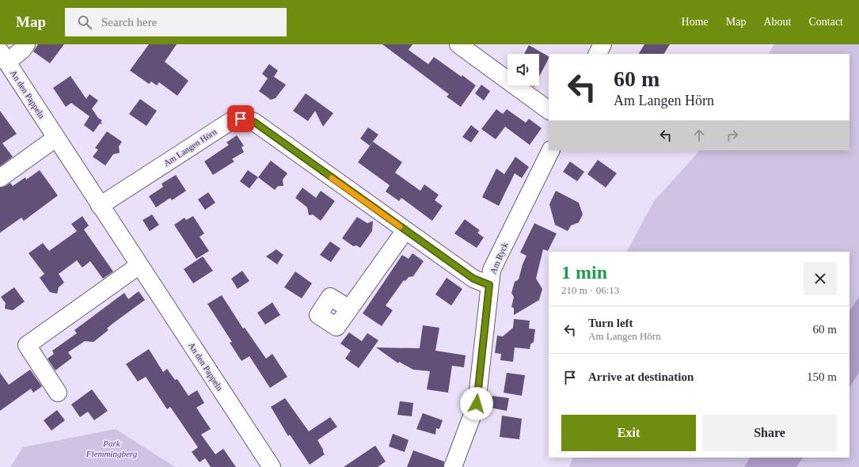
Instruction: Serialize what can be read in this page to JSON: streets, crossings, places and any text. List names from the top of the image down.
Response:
{
  "streets": {
    "street": ["An den Pappeln", "Am Langen Hörn", "Am Ryck"]
  },
  "crossings": [
    ["An den Pappeln", "Am Langen Hörn"],
    ["Am Langen Hörn", "Am Ryck"]
  ],
  "parks": ["Park Flemmingberg"],
  "page": {
    "header": "Map",
    "search": "Search here",
    "nav": [
      "Home",
      "Map",
      "About",
      "Contact"
    ],
    "turn": ["60 m", "Am Langen Hörn"],
    "heading": ["1 min", "210 m · 06:13"],
    "list": [
      {
        "name": "Turn left",
        "note": "Am Langen Hörn",
        "value": "60 m"
      },
      {
        "name": "Arrive at destination",
        "value": "150 m"
      }
    ],
    "buttons": ["Exit", "Share"]
  }
}
